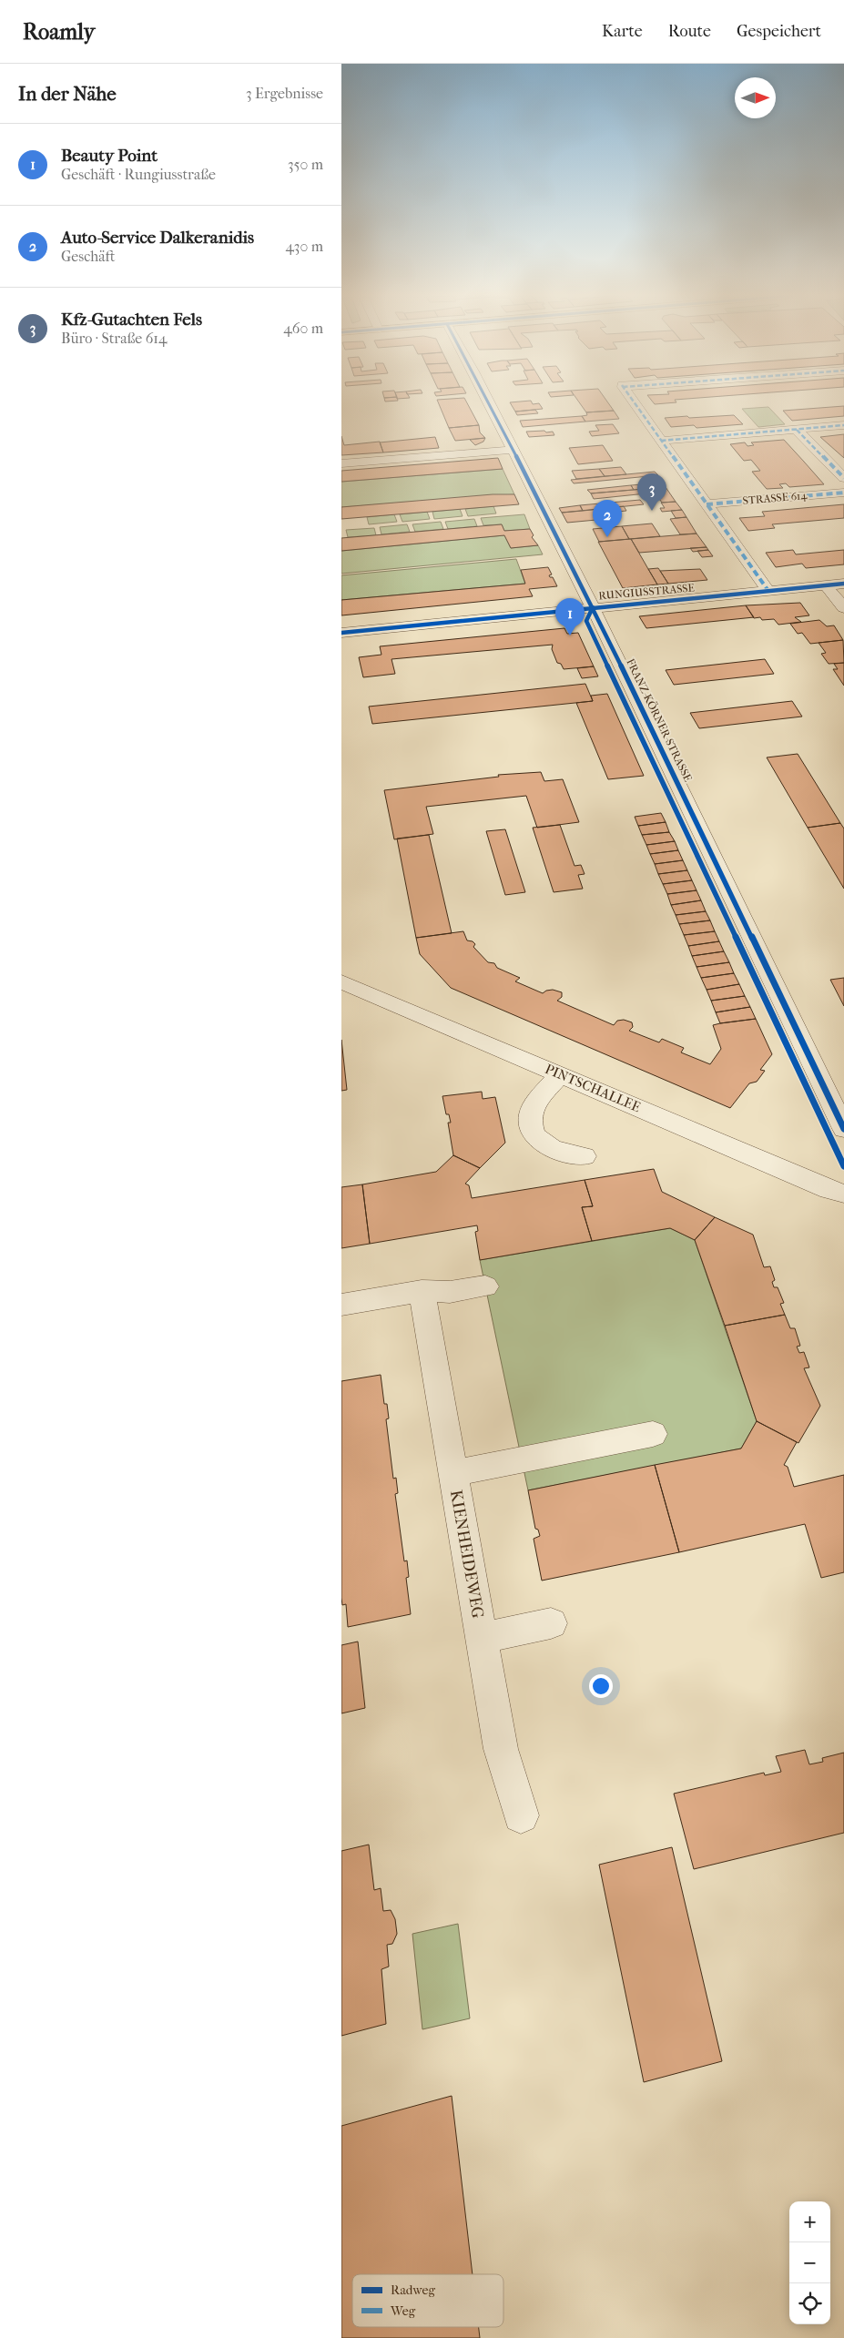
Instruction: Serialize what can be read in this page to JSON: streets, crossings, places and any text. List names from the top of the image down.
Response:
{
  "streets": {
    "street": [
      "STRASSE 614",
      "RUNGIUSSTRASSE",
      "FRANZ-KÖRNER-STRASSE",
      "PINTSCHALLEE",
      "KIENHEIDEWEG"
    ]
  },
  "crossings": [
    ["RUNGIUSSTRASSE", "FRANZ-KÖRNER-STRASSE"]
  ],
  "legend": ["Radweg", "Weg"],
  "north": "right",
  "page": {
    "header": "Roamly",
    "nav": ["Karte", "Route", "Gespeichert"],
    "heading": ["In der Nähe", "3 Ergebnisse"],
    "list": [
      {
        "mark": "1",
        "name": "Beauty Point",
        "note": "Geschäft · Rungiusstraße",
        "value": "350 m"
      },
      {
        "mark": "2",
        "name": "Auto-Service Dalkeranidis",
        "note": "Geschäft",
        "value": "430 m"
      },
      {
        "mark": "3",
        "name": "Kfz-Gutachten Fels",
        "note": "Büro · Straße 614",
        "value": "460 m"
      }
    ],
    "pins": ["3", "2", "1"],
    "map_buttons": ["+", "−"]
  }
}
